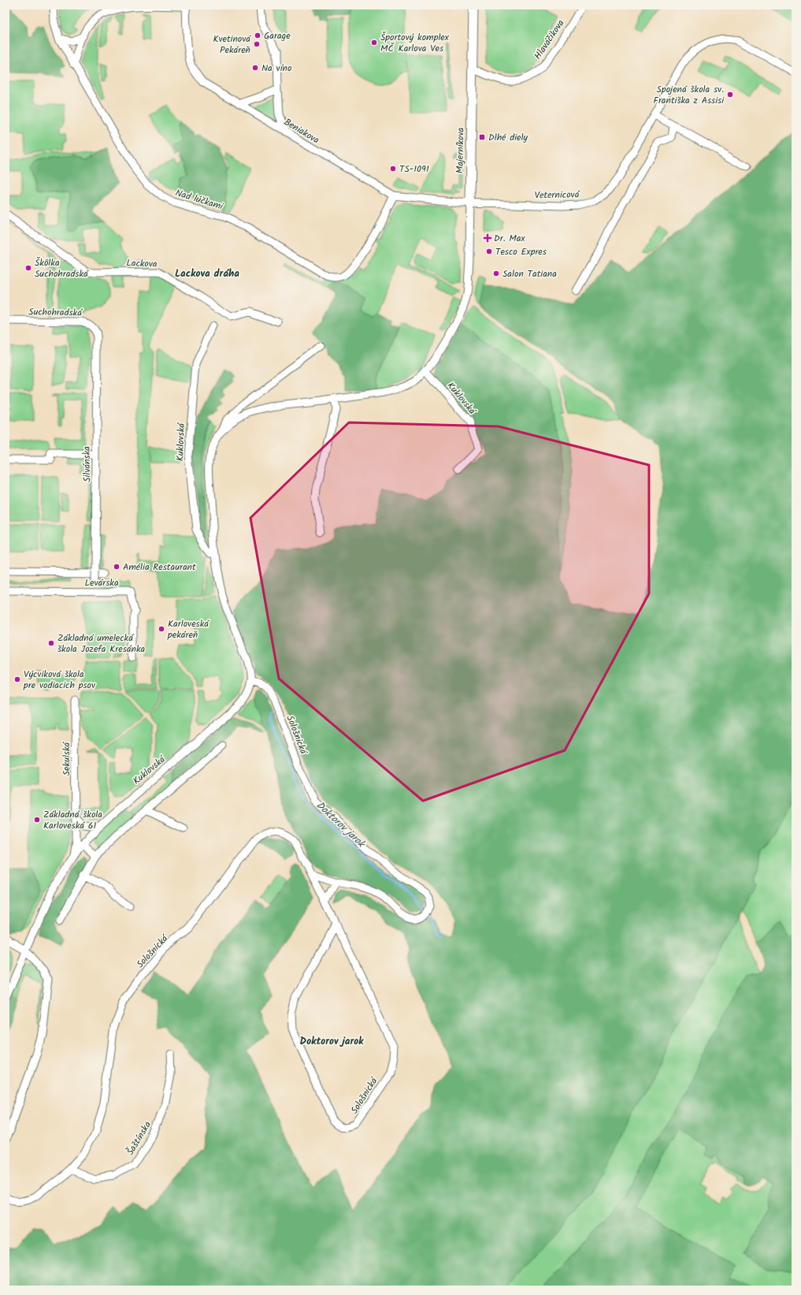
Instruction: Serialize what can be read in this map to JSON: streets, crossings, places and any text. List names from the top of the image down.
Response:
{
  "streets": {
    "street": [
      "Hlaváčikova",
      "Beniakova",
      "Majerníkova",
      "Veternicová",
      "Nad lúčkami",
      "Lackova",
      "Suchohradská",
      "Kuklovská",
      "Silvánska",
      "Levárska",
      "Sološnická",
      "Sekulská",
      "Šaštínska"
    ]
  },
  "crossings": [
    ["Hlaváčikova", "Majerníkova"],
    ["Beniakova", "Majerníkova"],
    ["Beniakova", "Veternicová"],
    ["Beniakova", "Nad lúčkami"],
    ["Majerníkova", "Veternicová"],
    ["Majerníkova", "Kuklovská"],
    ["Suchohradská", "Silvánska"],
    ["Kuklovská", "Sološnická"],
    ["Kuklovská", "Sekulská"],
    ["Silvánska", "Levárska"],
    ["Sološnická", "Šaštínska"]
  ],
  "districts": ["Lackova dráha", "Doktorov jarok"],
  "water": ["Doktorov jarok"],
  "places": {
    "other": [
      "Garage",
      "Športový komplex MČ Karlova Ves",
      "Kvetinová Pekáreň",
      "Na víno",
      "Spojená škola sv. Františka z Assisi",
      "TS-1091",
      "Tesco Expres",
      "Škôlka Suchohradská",
      "Salon Tatiana",
      "Amélia Restaurant",
      "Karloveská pekáreň",
      "Základná umelecká škola Jozefa Kresánka",
      "Výcviková škola pre vodiacich psov",
      "Základná škola Karloveská 61"
    ],
    "transit": ["Dlhé diely"],
    "health": ["Dr. Max"]
  }
}
